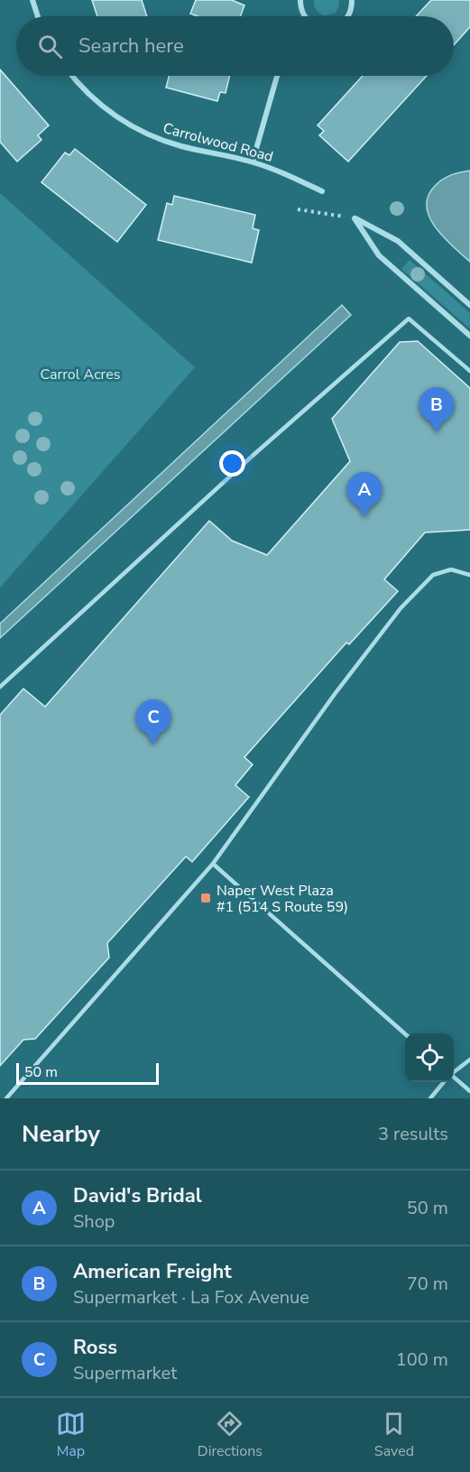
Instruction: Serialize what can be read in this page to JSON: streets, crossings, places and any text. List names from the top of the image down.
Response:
{
  "streets": {
    "street": ["Carrolwood Road"]
  },
  "parks": ["Carrol Acres"],
  "places": {
    "transit": ["Naper West Plaza #1 (514 S Route 59)"]
  },
  "scale_bar": "50 m",
  "page": {
    "search": "Search here",
    "pins": ["B", "A", "C"],
    "scale": "50 m",
    "heading": ["Nearby", "3 results"],
    "list": [
      {
        "mark": "A",
        "name": "David's Bridal",
        "note": "Shop",
        "value": "50 m"
      },
      {
        "mark": "B",
        "name": "American Freight",
        "note": "Supermarket · La Fox Avenue",
        "value": "70 m"
      },
      {
        "mark": "C",
        "name": "Ross",
        "note": "Supermarket",
        "value": "100 m"
      }
    ],
    "nav": ["Map", "Directions", "Saved"]
  }
}
